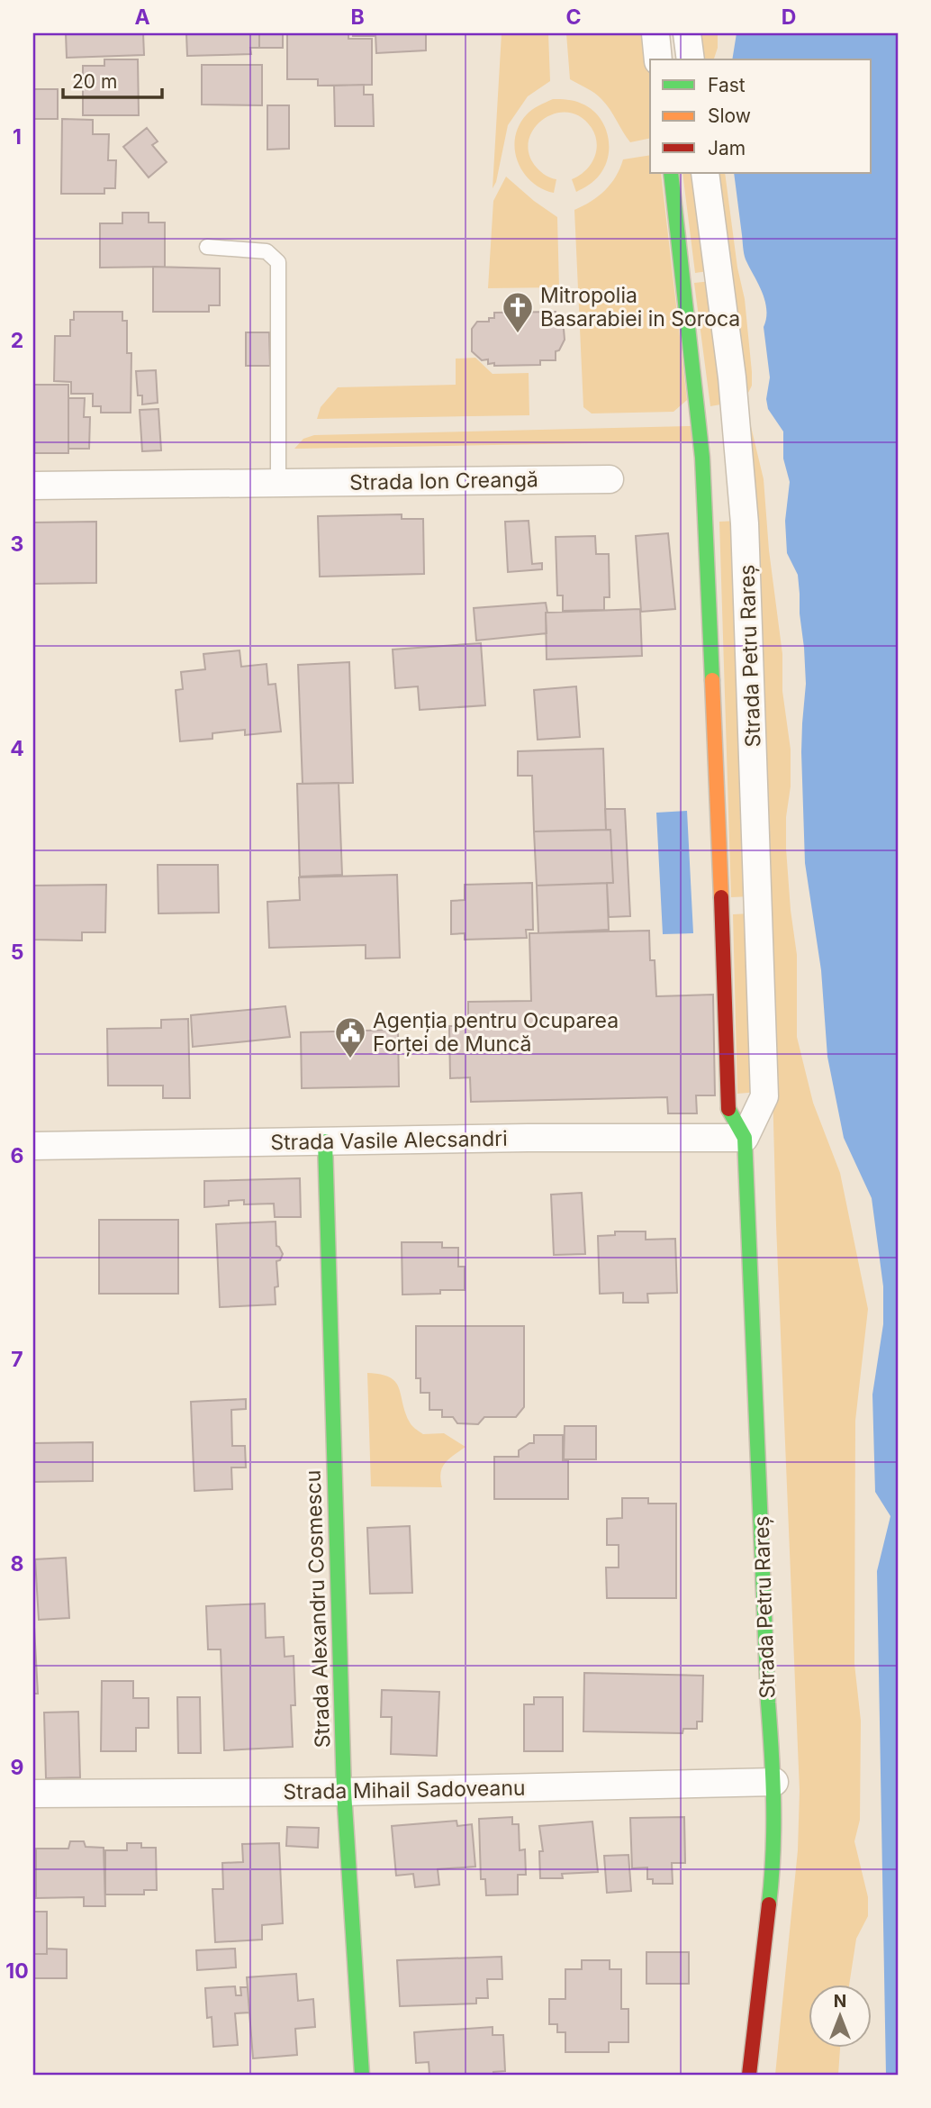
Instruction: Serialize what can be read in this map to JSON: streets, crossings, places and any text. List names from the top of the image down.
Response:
{
  "streets": {
    "street": [
      "Strada Ion Creangă",
      "Strada Petru Rareș",
      "Strada Vasile Alecsandri",
      "Strada Alexandru Cosmescu",
      "Strada Mihail Sadoveanu"
    ]
  },
  "crossings": [
    ["Strada Petru Rareș", "Strada Vasile Alecsandri"],
    ["Strada Petru Rareș", "Strada Mihail Sadoveanu"],
    ["Strada Vasile Alecsandri", "Strada Alexandru Cosmescu"],
    ["Strada Alexandru Cosmescu", "Strada Mihail Sadoveanu"]
  ],
  "places": {
    "church": ["Mitropolia Basarabiei in Soroca"],
    "public building": ["Agenția pentru Ocuparea Forței de Muncă"]
  },
  "legend": ["Fast", "Slow", "Jam"],
  "scale_bar": "20 m",
  "north": "top",
  "grid": {
    "columns": [
      "A",
      "B",
      "C",
      "D"
    ],
    "rows": [
      "1",
      "2",
      "3",
      "4",
      "5",
      "6",
      "7",
      "8",
      "9",
      "10"
    ]
  }
}
